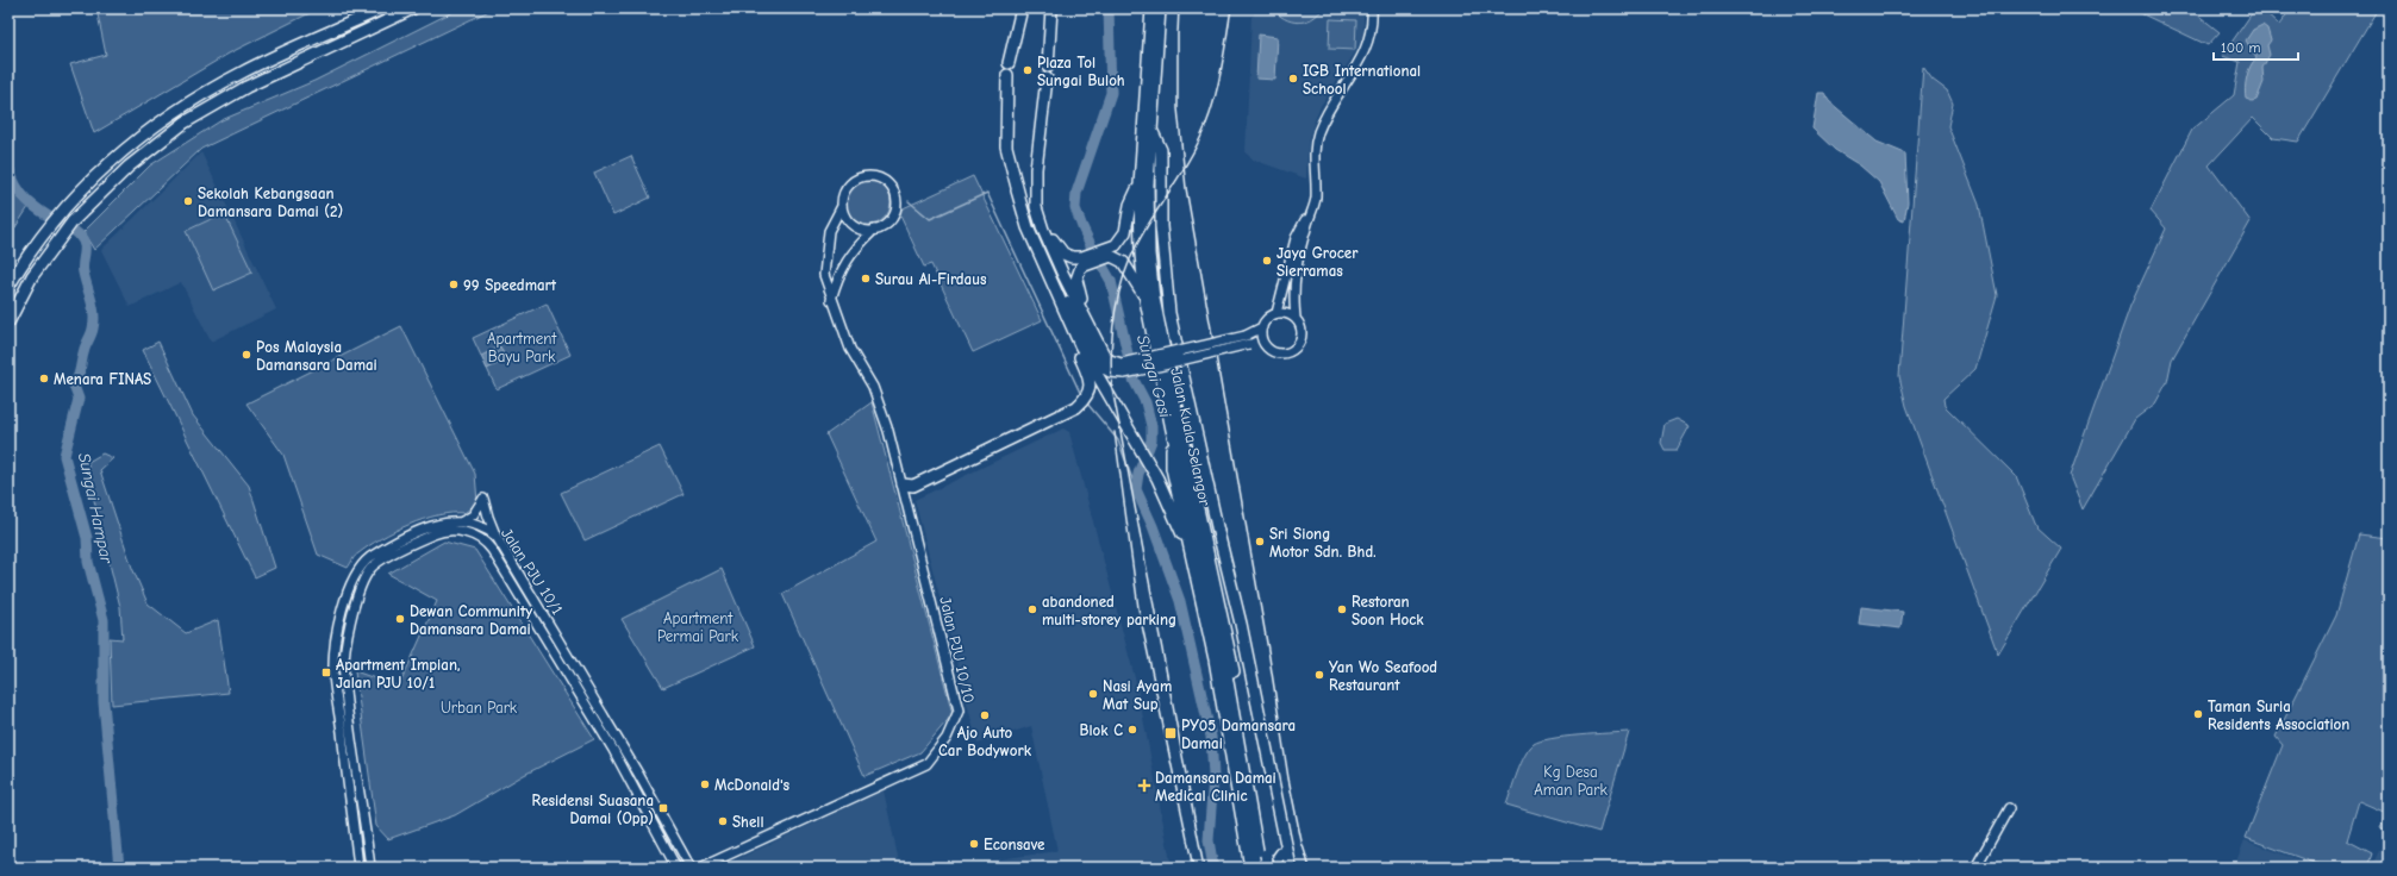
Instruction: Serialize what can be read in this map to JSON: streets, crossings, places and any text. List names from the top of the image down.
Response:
{
  "streets": {
    "highway": ["Jalan Kuala Selangor"],
    "street": ["Jalan PJU 10/1", "Jalan PJU 10/10"]
  },
  "water": ["Sungai Gasi", "Sungai Hampar"],
  "parks": [
    "Apartment Bayu Park",
    "Apartment Permai Park",
    "Urban Park",
    "Kg Desa Aman Park"
  ],
  "places": {
    "other": [
      "Plaza Tol Sungai Buloh",
      "IGB International School",
      "Sekolah Kebangsaan Damansara Damai (2)",
      "Jaya Grocer Sierramas",
      "Surau Al-Firdaus",
      "99 Speedmart",
      "Pos Malaysia Damansara Damai",
      "Menara FINAS",
      "Sri Siong Motor Sdn. Bhd.",
      "abandoned multi-storey parking",
      "Restoran Soon Hock",
      "Dewan Community Damansara Damai",
      "Yan Wo Seafood Restaurant",
      "Nasi Ayam Mat Sup",
      "Taman Suria Residents Association",
      "Ajo Auto Car Bodywork",
      "Blok C",
      "McDonald's",
      "Shell",
      "Econsave"
    ],
    "transit": ["Apartment Impian, Jalan PJU 10/1", "PY05 Damansara Damai", "Residensi Suasana Damai (Opp)"],
    "health": ["Damansara Damai Medical Clinic"]
  },
  "scale_bar": "100 m"
}
